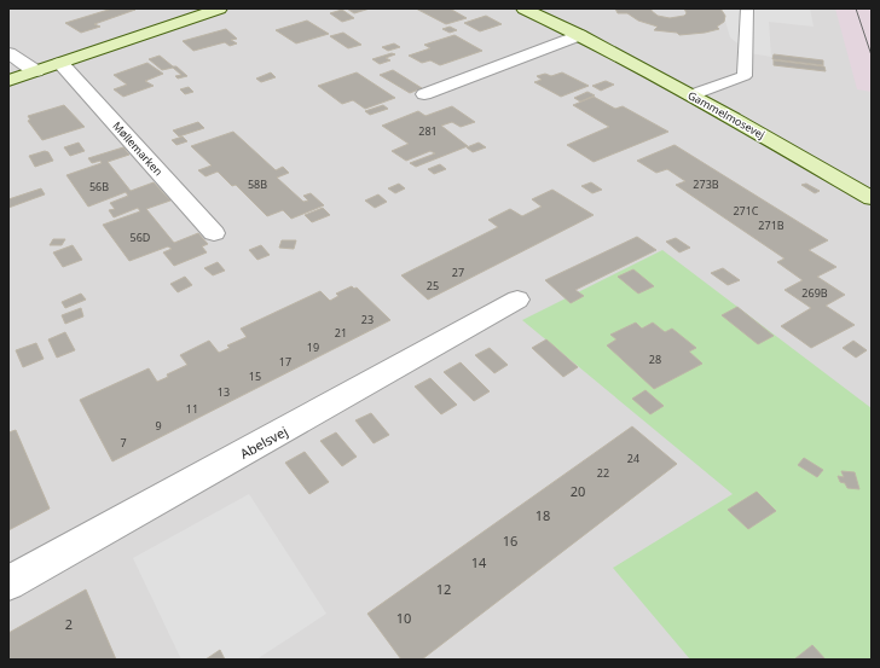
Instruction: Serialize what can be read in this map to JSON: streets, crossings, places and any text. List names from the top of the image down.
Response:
{
  "streets": {
    "street": ["Gammelmosevej", "Møllemarken", "Abelsvej"]
  },
  "house_numbers": [
    "281",
    "58B",
    "273B",
    "56B",
    "271C",
    "271B",
    "56D",
    "27",
    "25",
    "269B",
    "23",
    "21",
    "19",
    "28",
    "17",
    "15",
    "13",
    "11",
    "9",
    "7",
    "24",
    "22",
    "20",
    "18",
    "16",
    "14",
    "12",
    "10",
    "2"
  ]
}
